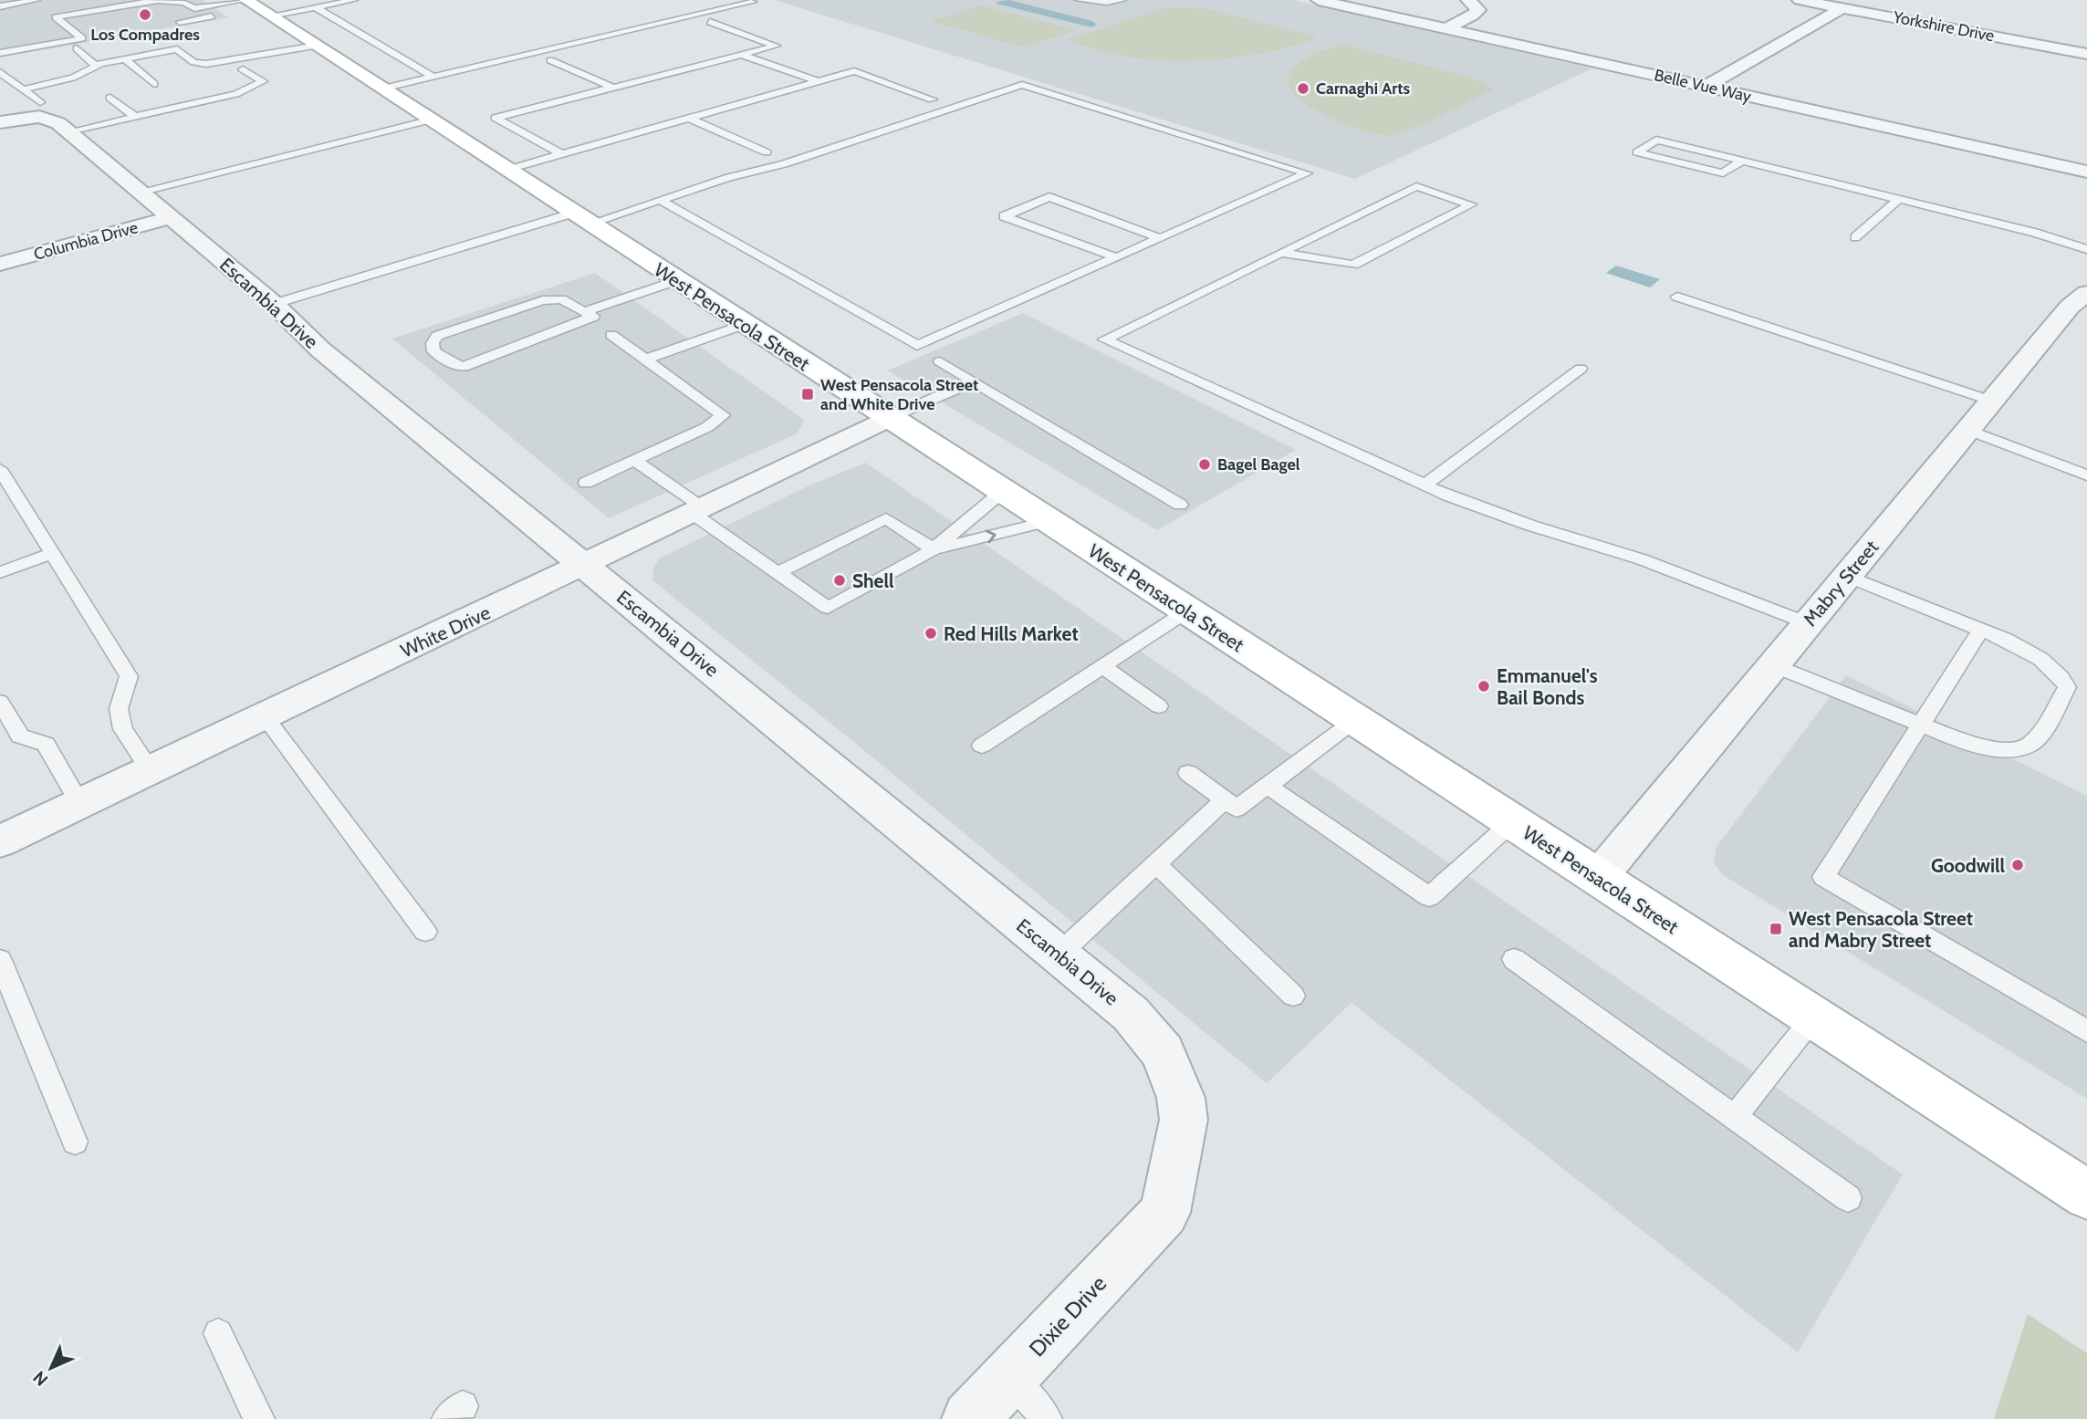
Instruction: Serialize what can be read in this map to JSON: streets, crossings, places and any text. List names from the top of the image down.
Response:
{
  "streets": {
    "main road": ["West Pensacola Street"],
    "street": [
      "Yorkshire Drive",
      "Belle Vue Way",
      "Columbia Drive",
      "Escambia Drive",
      "Mabry Street",
      "White Drive",
      "Dixie Drive"
    ]
  },
  "crossings": [
    ["Columbia Drive", "Escambia Drive"],
    ["Escambia Drive", "White Drive"],
    ["Escambia Drive", "Dixie Drive"],
    ["West Pensacola Street", "Mabry Street"],
    ["West Pensacola Street", "White Drive"]
  ],
  "places": {
    "other": [
      "Los Compadres",
      "Carnaghi Arts",
      "Bagel Bagel",
      "Shell",
      "Red Hills Market",
      "Emmanuel's Bail Bonds",
      "Goodwill"
    ],
    "transit": ["West Pensacola Street and White Drive", "West Pensacola Street and Mabry Street"]
  },
  "north": "bottom left"
}
